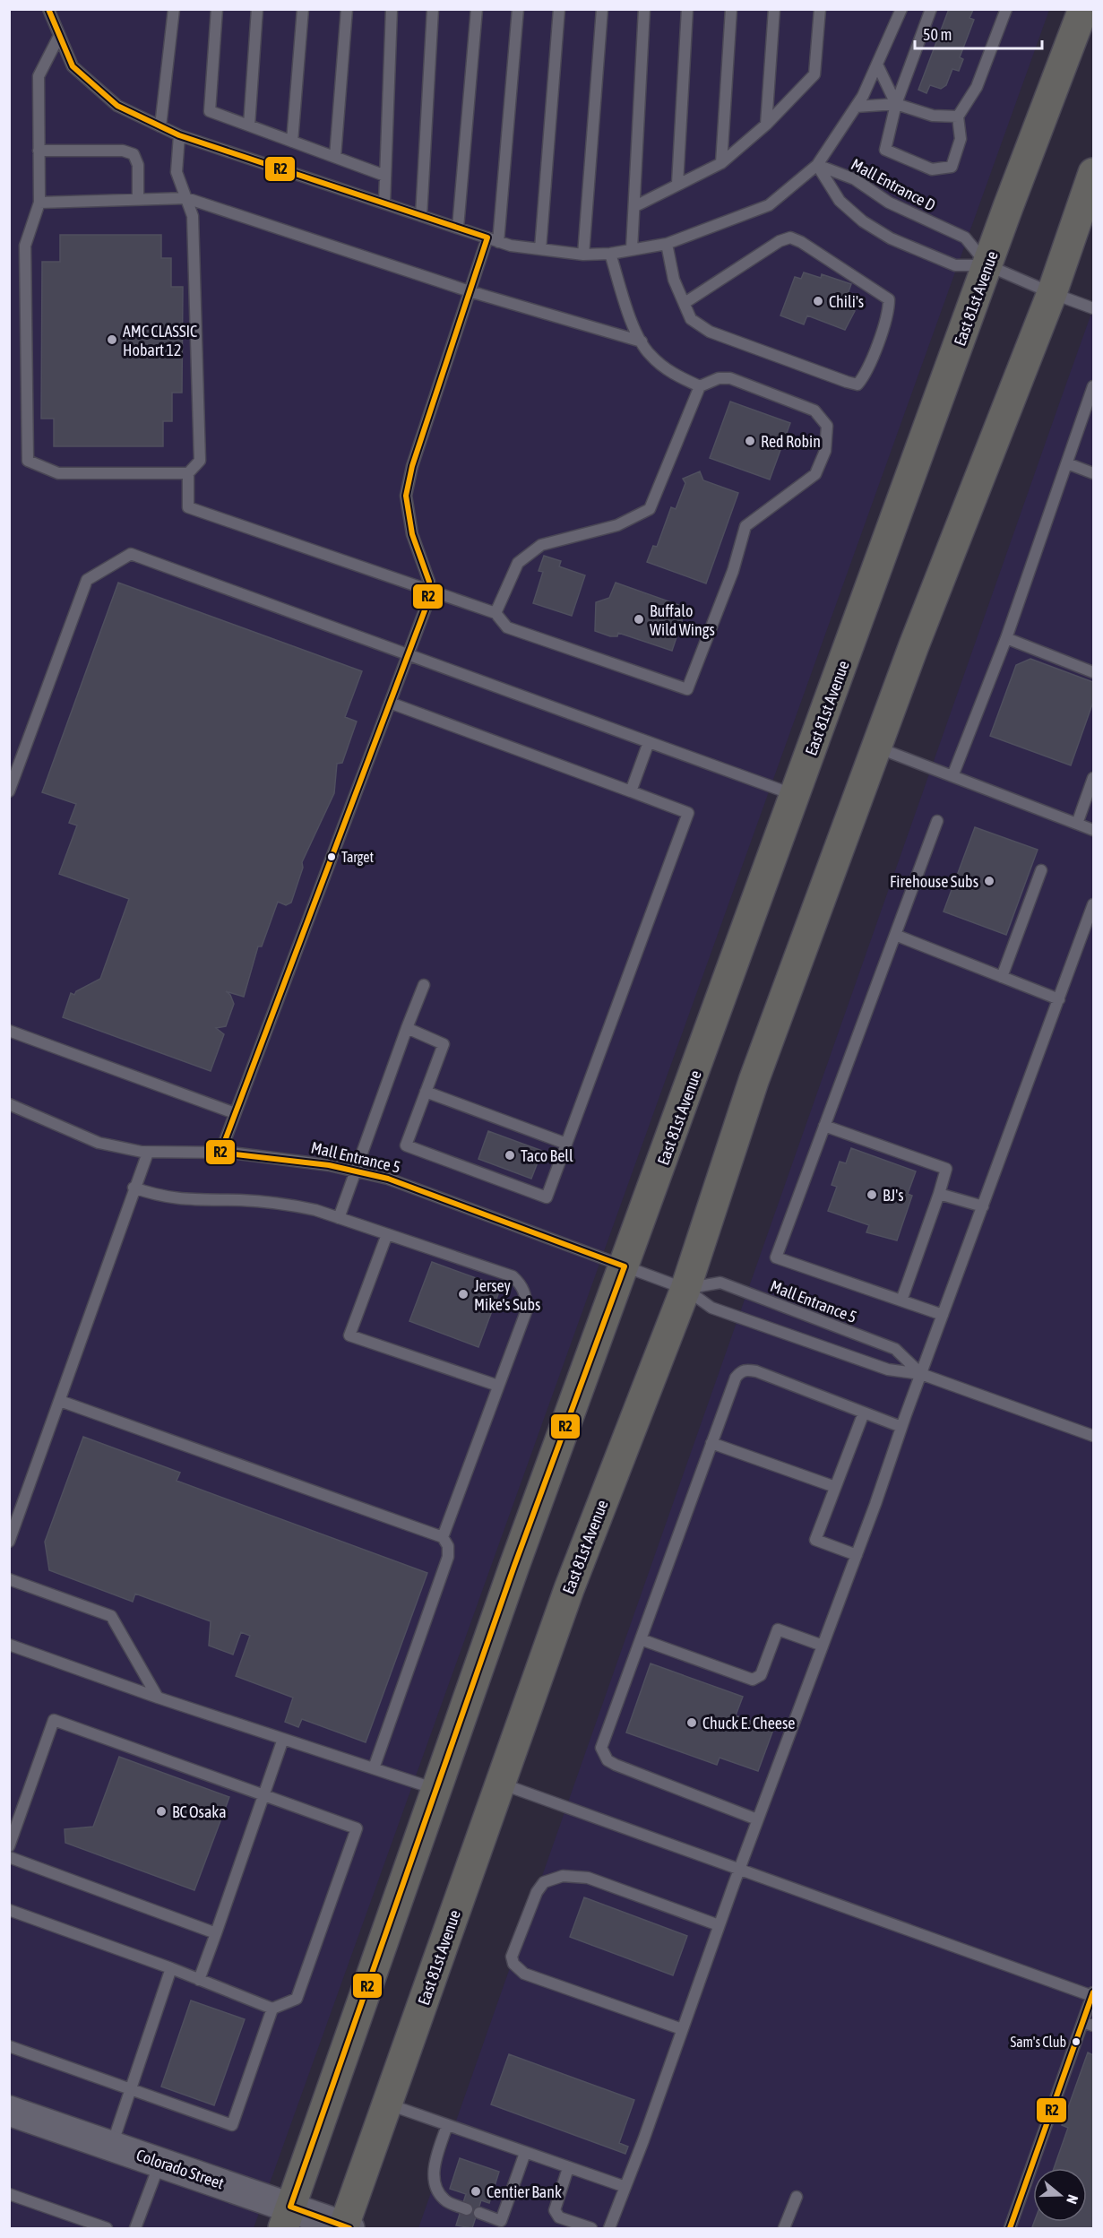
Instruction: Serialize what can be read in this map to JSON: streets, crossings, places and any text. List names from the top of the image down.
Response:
{
  "streets": {
    "highway": ["East 81st Avenue"],
    "street": ["Colorado Street"],
    "lane": ["Mall Entrance D", "Mall Entrance 5"]
  },
  "crossings": [
    ["Mall Entrance D", "East 81st Avenue"],
    ["East 81st Avenue", "Mall Entrance 5"],
    ["East 81st Avenue", "Colorado Street"]
  ],
  "places": [
    "Chili's",
    "AMC CLASSIC Hobart 12",
    "Red Robin",
    "Buffalo Wild Wings",
    "Target",
    "Firehouse Subs",
    "Taco Bell",
    "BJ's",
    "Jersey Mike's Subs",
    "Chuck E. Cheese",
    "BC Osaka",
    "Sam's Club",
    "Centier Bank"
  ],
  "lines": ["transit line R2"],
  "scale_bar": "50 m",
  "north": "right"
}
